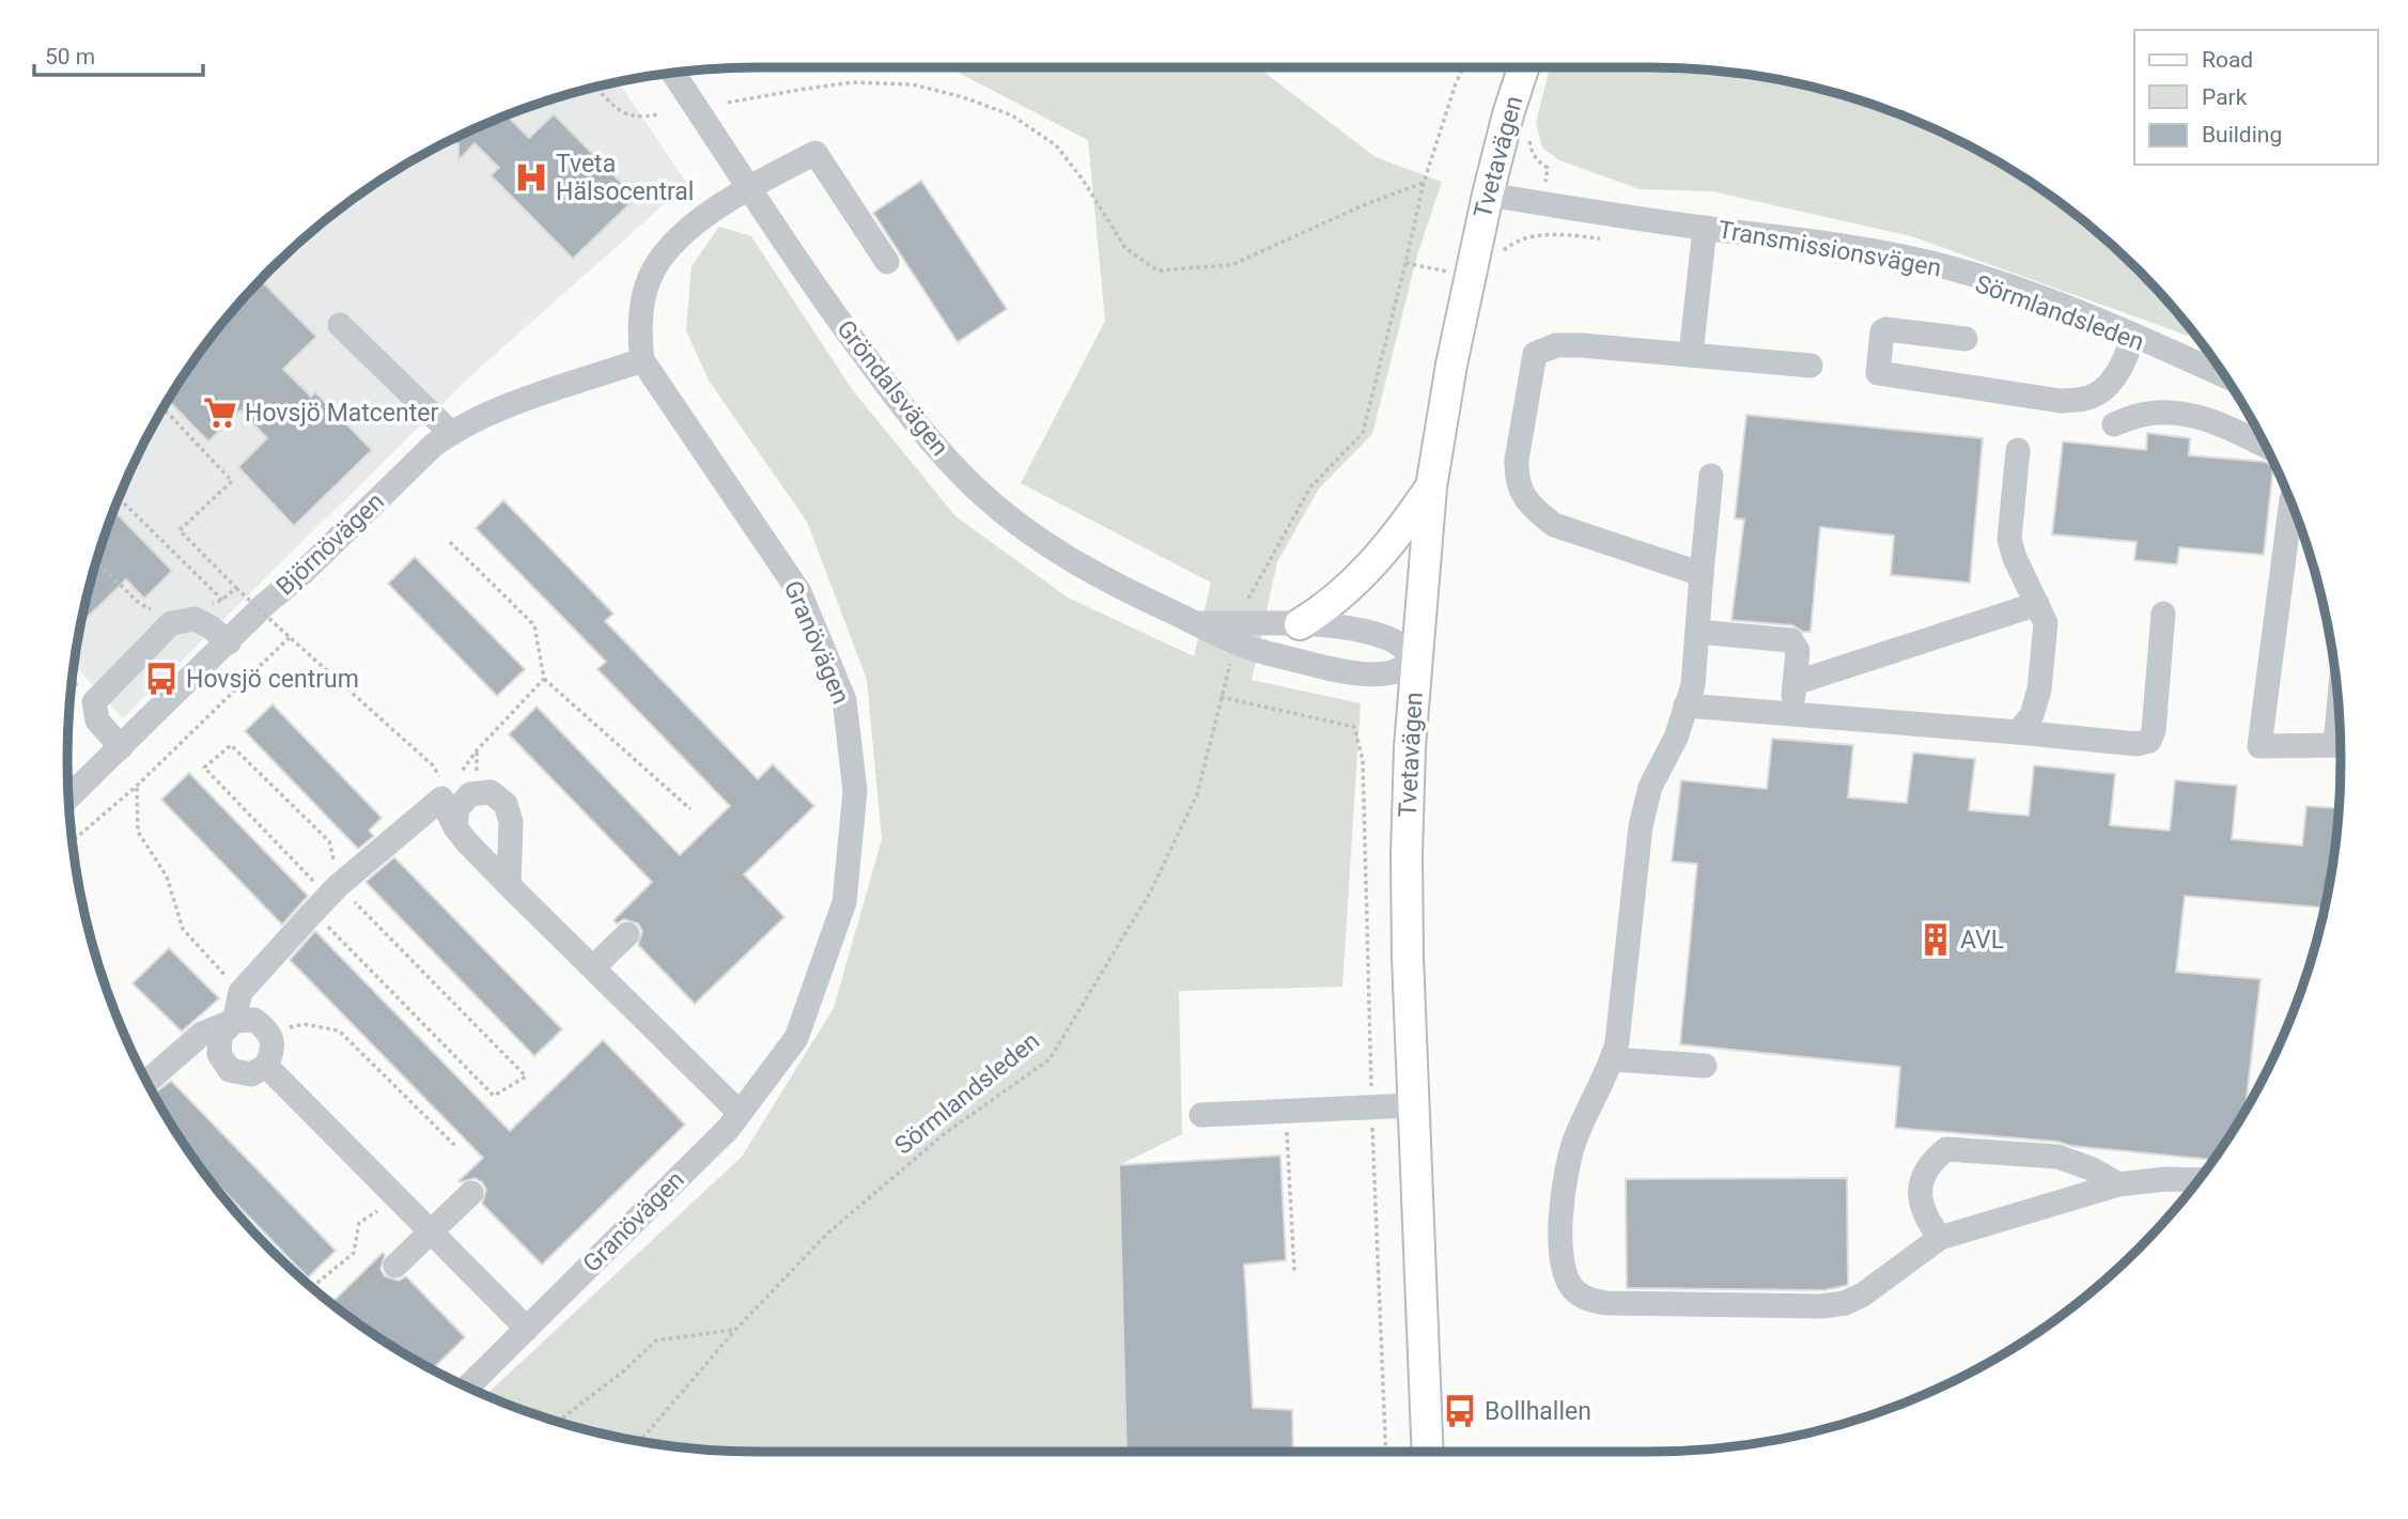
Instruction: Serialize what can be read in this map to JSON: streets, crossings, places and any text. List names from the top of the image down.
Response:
{
  "streets": {
    "main road": ["Tvetavägen"],
    "street": [
      "Transmissionsvägen",
      "Gröndalsvägen",
      "Björnövägen",
      "Granövägen"
    ],
    "path": ["Sörmlandsleden"]
  },
  "crossings": [
    ["Tvetavägen", "Transmissionsvägen"],
    ["Tvetavägen", "Gröndalsvägen"],
    ["Björnövägen", "Granövägen"]
  ],
  "places": {
    "hospital": ["Tveta Hälsocentral"],
    "supermarket": ["Hovsjö Matcenter"],
    "bus stop": ["Hovsjö centrum", "Bollhallen"],
    "building": ["AVL"]
  },
  "legend": ["Road", "Park", "Building"],
  "scale_bar": "50 m"
}
